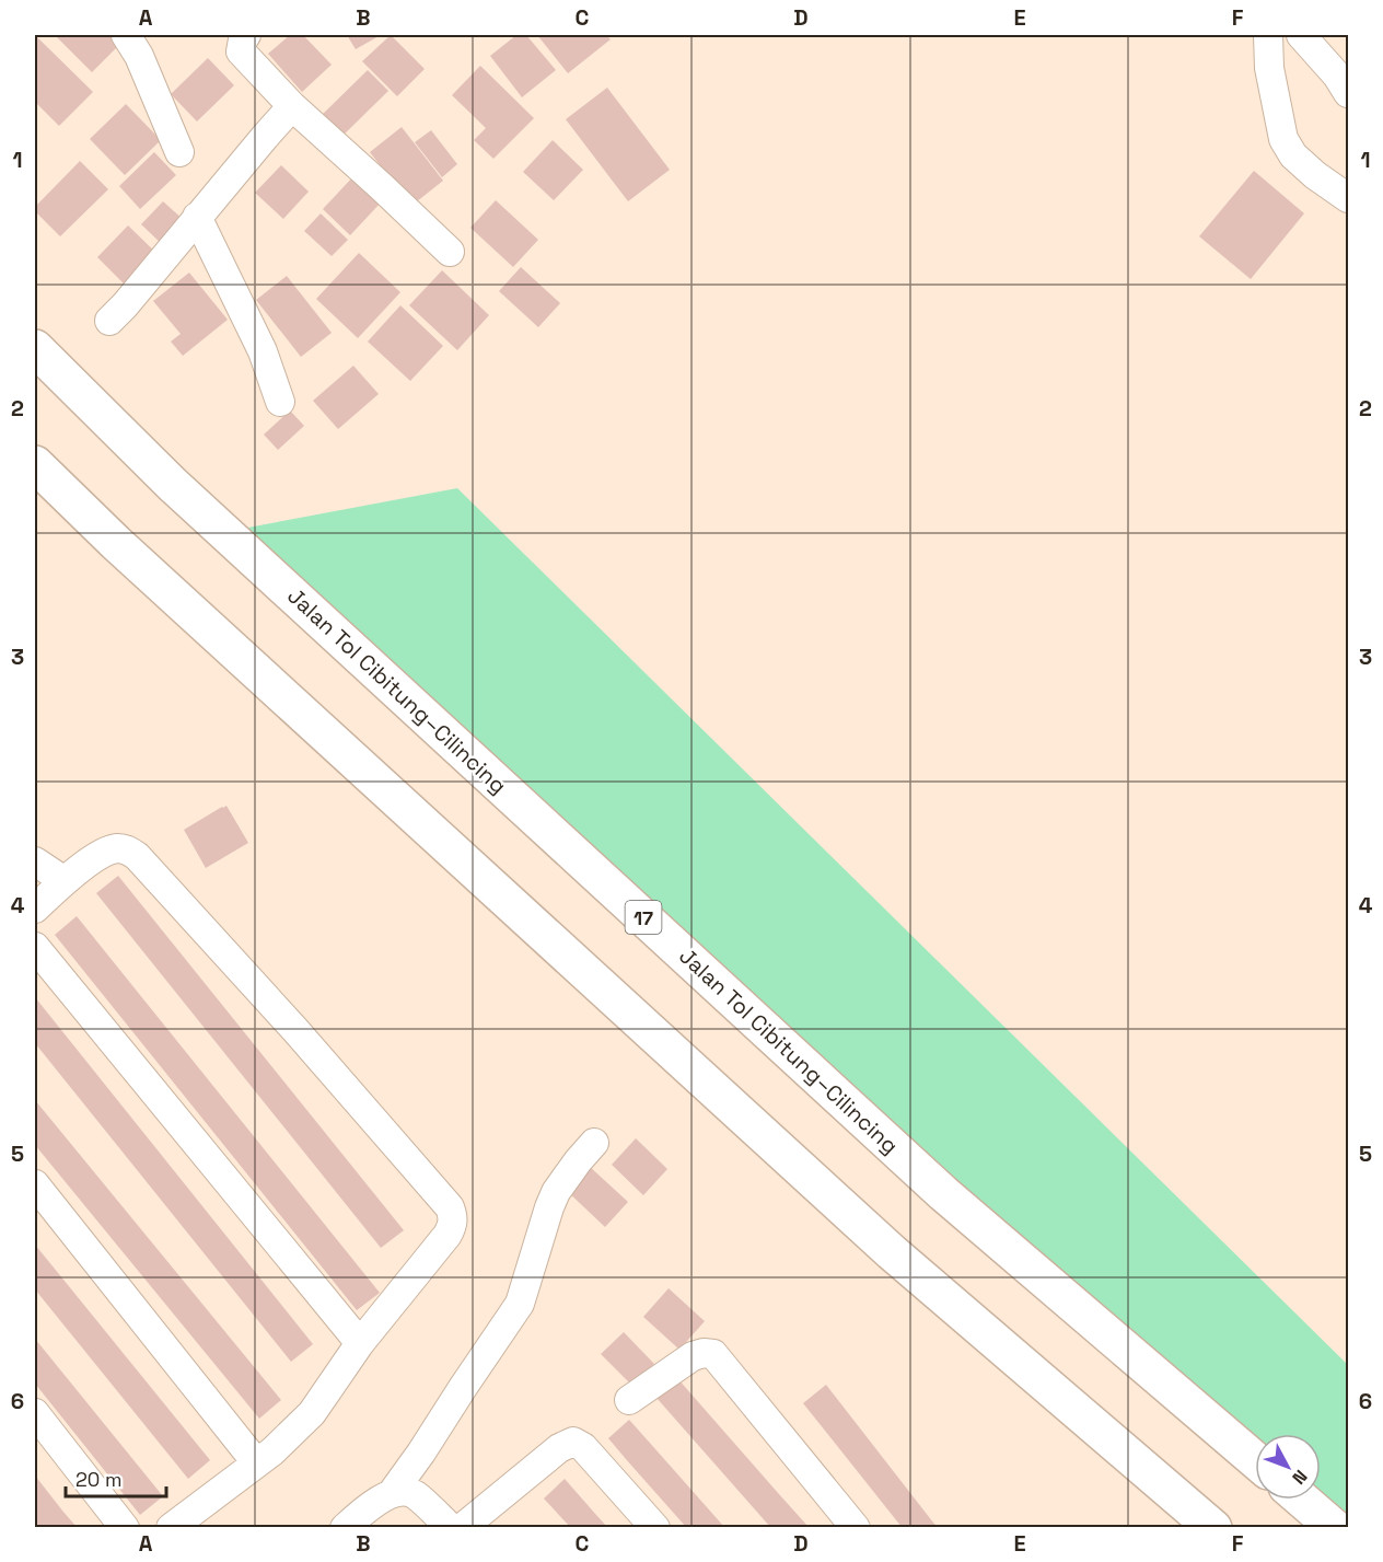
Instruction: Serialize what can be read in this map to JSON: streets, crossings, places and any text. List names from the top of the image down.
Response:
{
  "streets": {
    "highway": ["Jalan Tol Cibitung–Cilincing", "17"]
  },
  "scale_bar": "20 m",
  "north": "bottom right",
  "grid": {
    "columns": [
      "A",
      "B",
      "C",
      "D",
      "E",
      "F"
    ],
    "rows": [
      "1",
      "2",
      "3",
      "4",
      "5",
      "6"
    ]
  }
}
